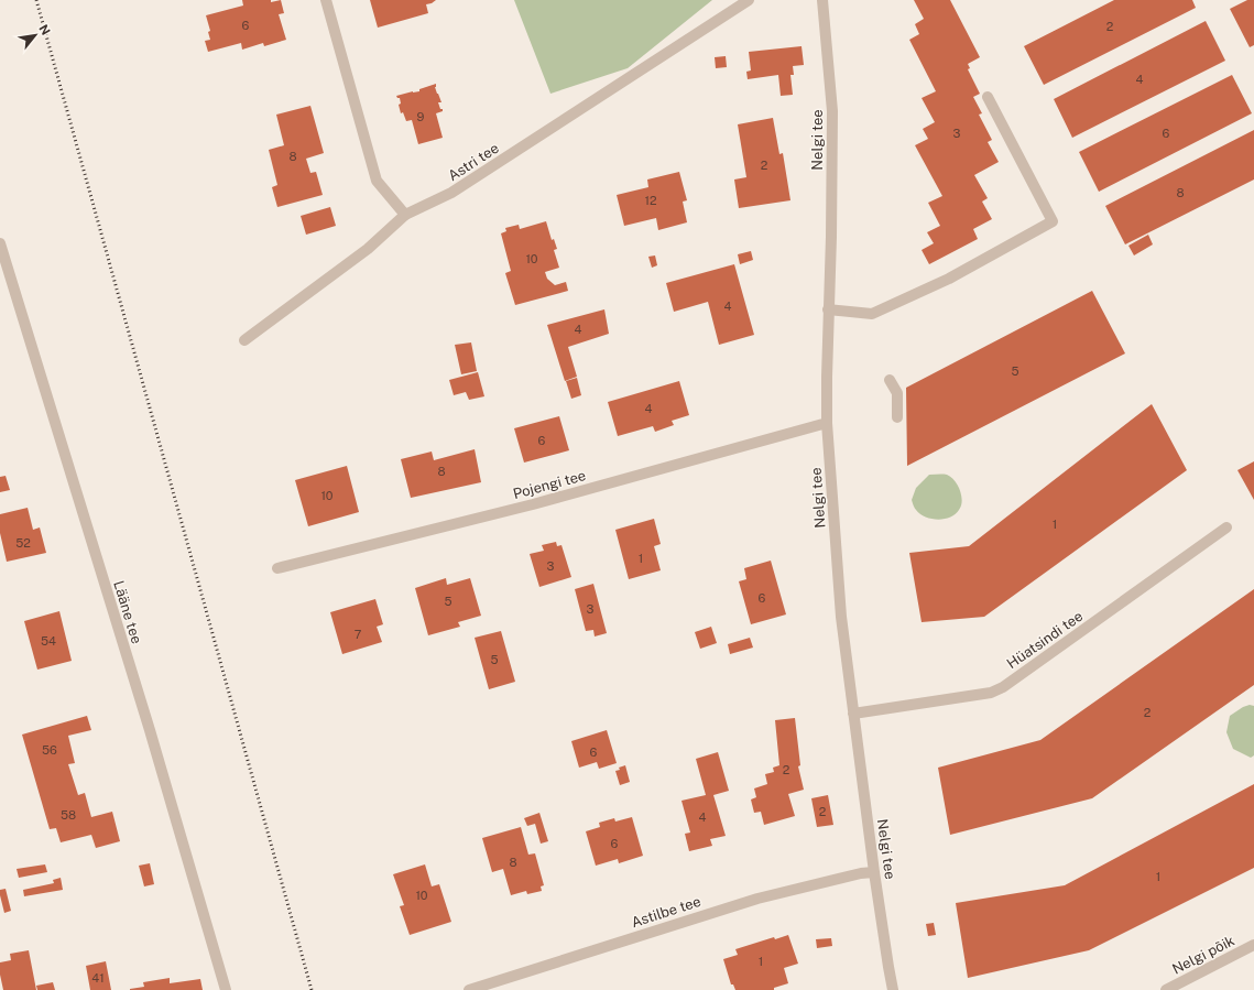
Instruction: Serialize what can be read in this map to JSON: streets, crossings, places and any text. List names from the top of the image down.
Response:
{
  "streets": {
    "street": [
      "Nelgi tee",
      "Astri tee",
      "Pojengi tee",
      "Lääne tee",
      "Hüatsindi tee",
      "Astilbe tee",
      "Nelgi põik"
    ]
  },
  "crossings": [
    ["Nelgi tee", "Pojengi tee"],
    ["Nelgi tee", "Hüatsindi tee"],
    ["Nelgi tee", "Astilbe tee"]
  ],
  "house_numbers": [
    "6",
    "2",
    "4",
    "9",
    "3",
    "6",
    "8",
    "2",
    "8",
    "12",
    "10",
    "4",
    "4",
    "5",
    "4",
    "6",
    "8",
    "10",
    "1",
    "52",
    "1",
    "3",
    "6",
    "5",
    "3",
    "7",
    "54",
    "5",
    "2",
    "56",
    "6",
    "2",
    "2",
    "58",
    "4",
    "6",
    "8",
    "1",
    "10",
    "1",
    "41"
  ],
  "north": "top right"
}
